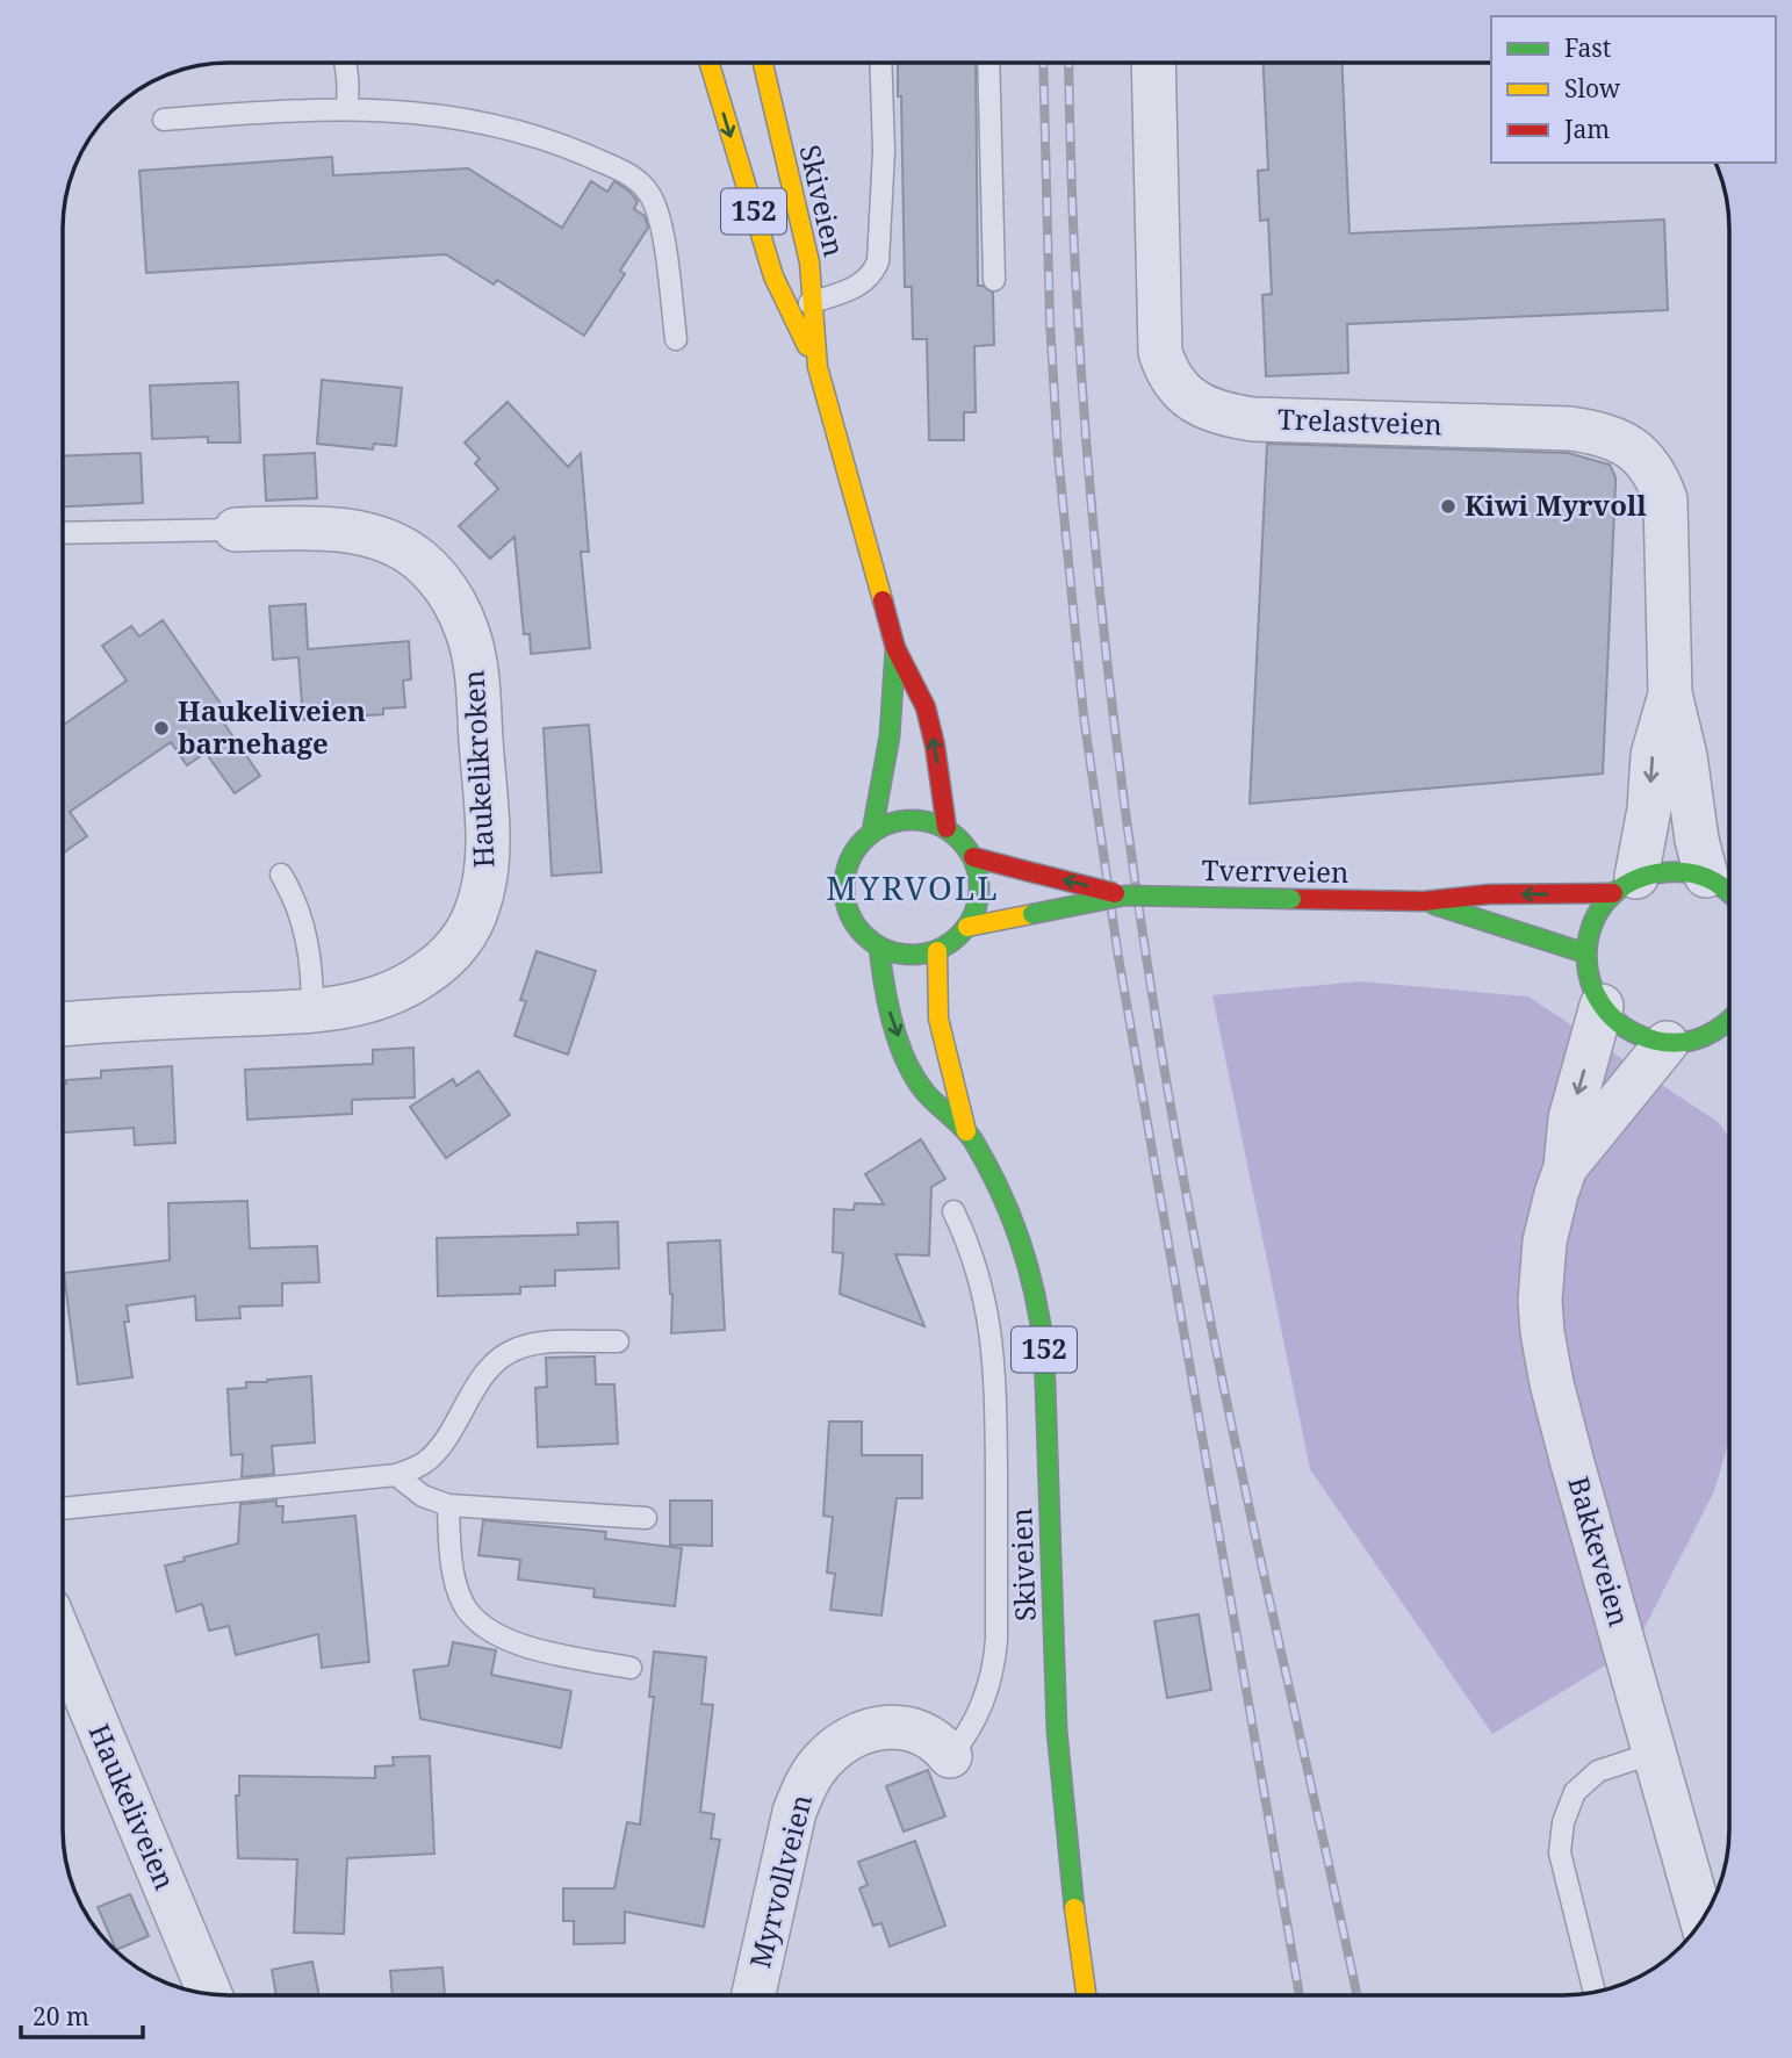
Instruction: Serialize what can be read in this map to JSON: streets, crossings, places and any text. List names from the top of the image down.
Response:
{
  "streets": {
    "main road": ["Skiveien", "152", "Tverrveien"],
    "street": [
      "Trelastveien",
      "Haukelikroken",
      "Bakkeveien",
      "Haukeliveien",
      "Myrvollveien"
    ]
  },
  "crossings": [
    ["Skiveien", "152"],
    ["Skiveien", "Tverrveien"],
    ["152", "Tverrveien"],
    ["Trelastveien", "Tverrveien"]
  ],
  "districts": ["MYRVOLL"],
  "places": ["Kiwi Myrvoll", "Haukeliveien barnehage"],
  "legend": ["Fast", "Slow", "Jam"],
  "scale_bar": "20 m"
}
